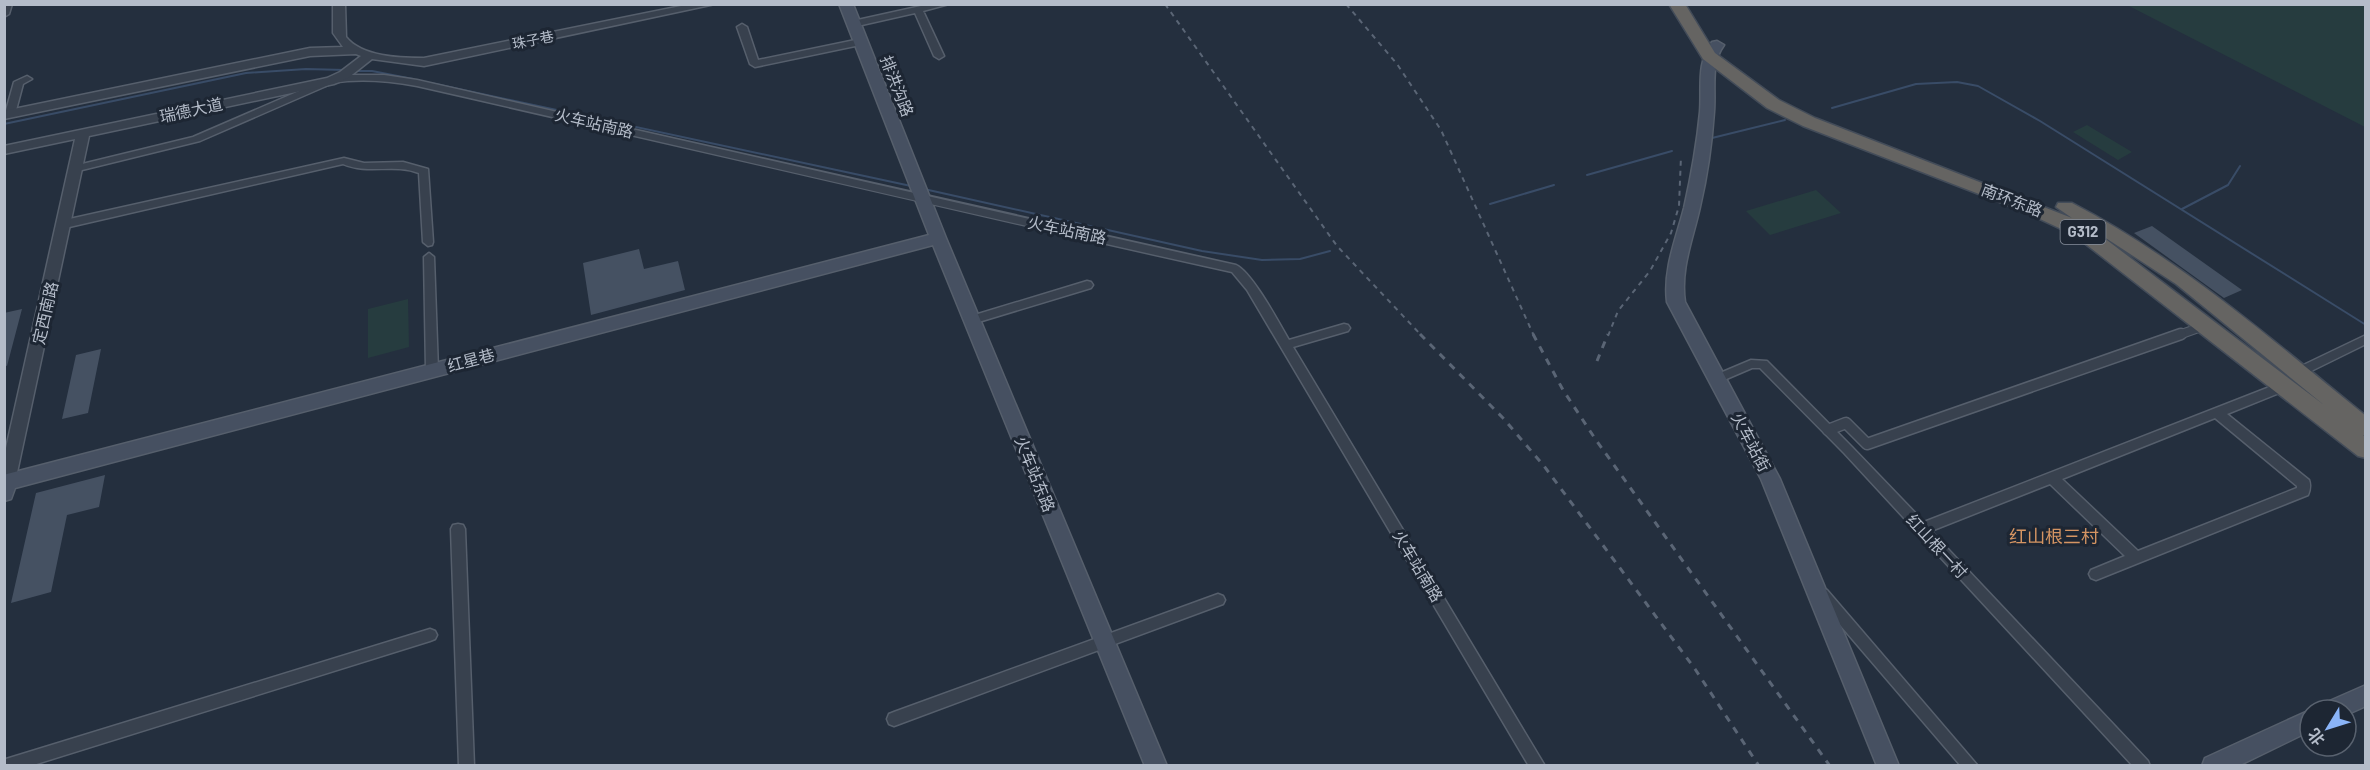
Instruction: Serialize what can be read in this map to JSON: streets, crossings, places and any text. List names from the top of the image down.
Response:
{
  "streets": {
    "highway": ["南环东路", "G312"],
    "main road": [
      "排洪沟路",
      "红星巷",
      "火车站街",
      "火车站东路"
    ],
    "street": [
      "珠子巷",
      "瑞德大道",
      "火车站南路",
      "定西南路",
      "红山根一村"
    ]
  },
  "crossings": [
    ["珠子巷", "瑞德大道"],
    ["排洪沟路", "火车站南路"],
    ["排洪沟路", "火车站东路"],
    ["瑞德大道", "火车站南路"],
    ["瑞德大道", "定西南路"],
    ["火车站南路", "定西南路"],
    ["火车站南路", "火车站东路"],
    ["南环东路", "火车站街"],
    ["定西南路", "红星巷"],
    ["红星巷", "火车站东路"],
    ["火车站街", "红山根一村"]
  ],
  "districts": ["红山根三村"],
  "north": "bottom left"
}
